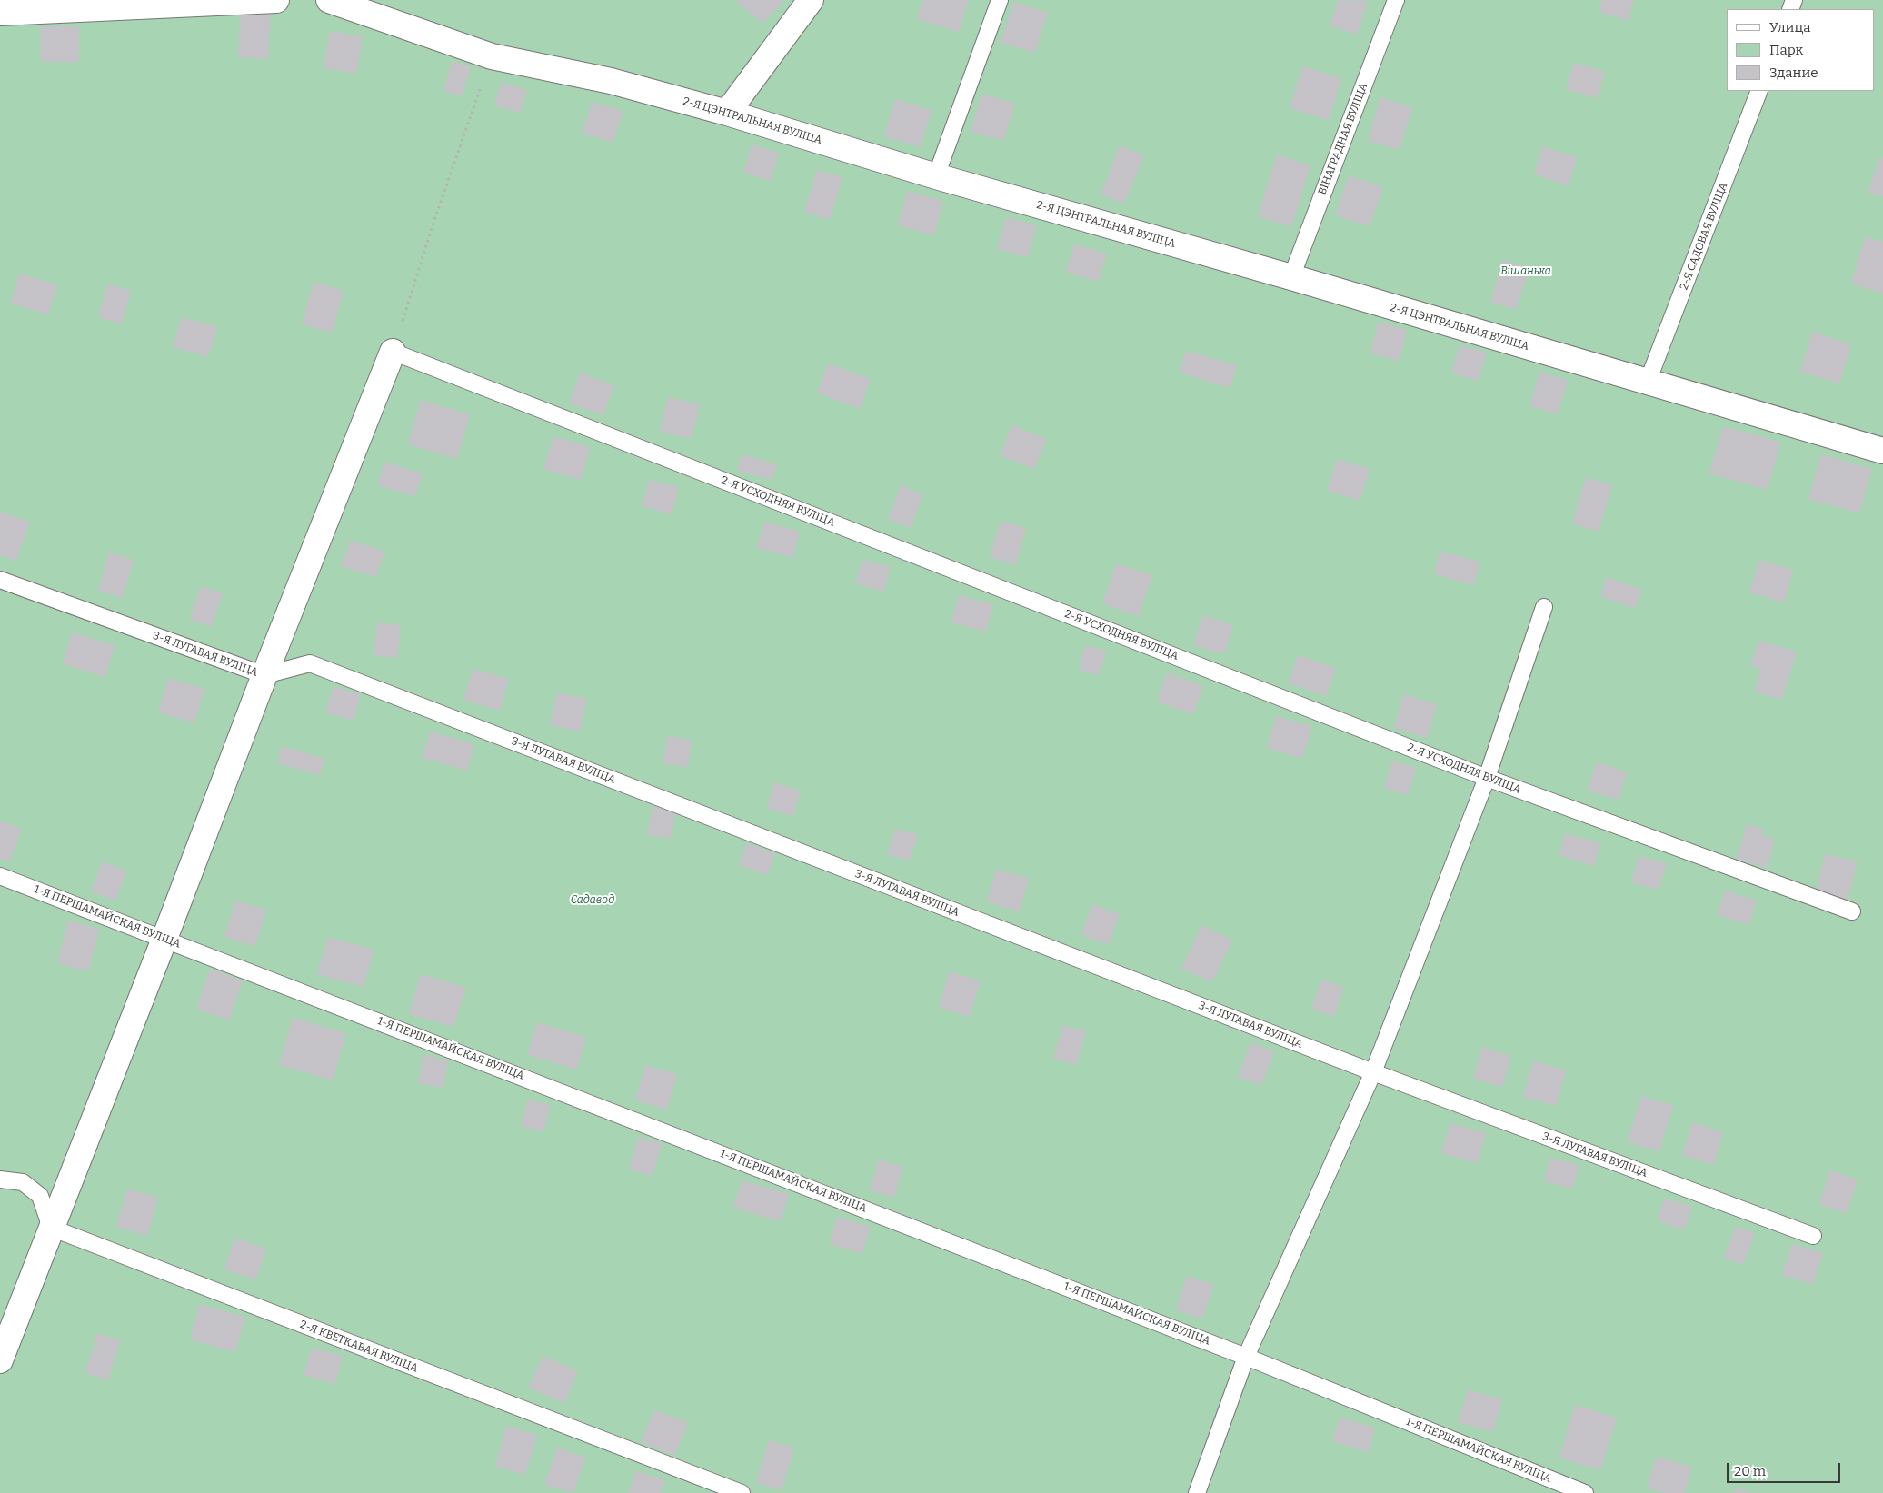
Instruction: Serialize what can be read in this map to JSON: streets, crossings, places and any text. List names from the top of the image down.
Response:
{
  "streets": {
    "street": ["2-Я ЦЭНТРАЛЬНАЯ ВУЛІЦА"],
    "lane": [
      "ВІНАГРАДНАЯ ВУЛІЦА",
      "2-Я САДОВАЯ ВУЛІЦА",
      "2-Я УСХОДНЯЯ ВУЛІЦА",
      "3-Я ЛУГАВАЯ ВУЛІЦА",
      "1-Я ПЕРШАМАЙСКАЯ ВУЛІЦА",
      "2-Я КВЕТКАВАЯ ВУЛІЦА"
    ]
  },
  "crossings": [
    ["2-Я ЦЭНТРАЛЬНАЯ ВУЛІЦА", "ВІНАГРАДНАЯ ВУЛІЦА"],
    ["2-Я ЦЭНТРАЛЬНАЯ ВУЛІЦА", "2-Я САДОВАЯ ВУЛІЦА"]
  ],
  "parks": ["Вішанька", "Садавод"],
  "legend": ["Улица", "Парк", "Здание"],
  "scale_bar": "20 m"
}
